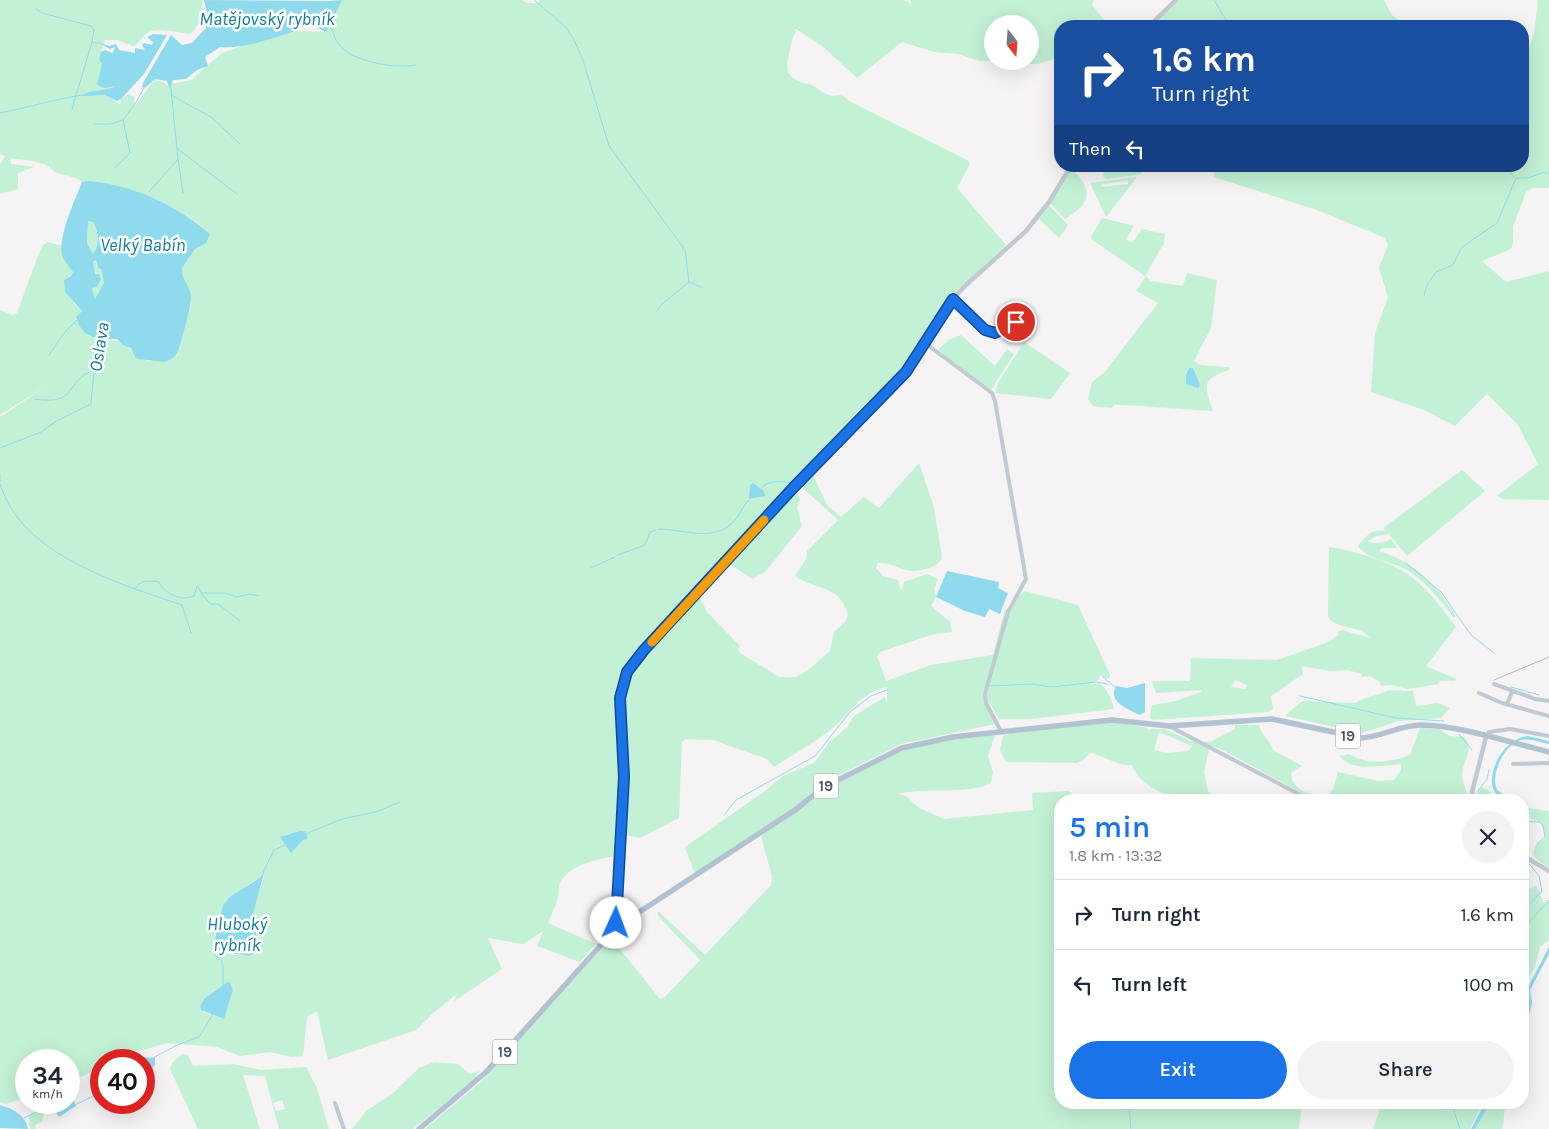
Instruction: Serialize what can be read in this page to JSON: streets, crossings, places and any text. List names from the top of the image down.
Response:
{
  "streets": {
    "main road": ["19"]
  },
  "water": [
    "Matějovský rybník",
    "Velký Babín",
    "Oslava",
    "Hluboký rybník"
  ],
  "north": "bottom",
  "page": {
    "turn": ["1.6 km", "Turn right"],
    "then": "Then",
    "heading": ["5 min", "1.8 km · 13:32"],
    "list": [
      {
        "name": "Turn right",
        "value": "1.6 km"
      },
      {
        "name": "Turn left",
        "value": "100 m"
      }
    ],
    "buttons": ["Exit", "Share"],
    "speed": "34 km/h",
    "limit": "40"
  }
}
